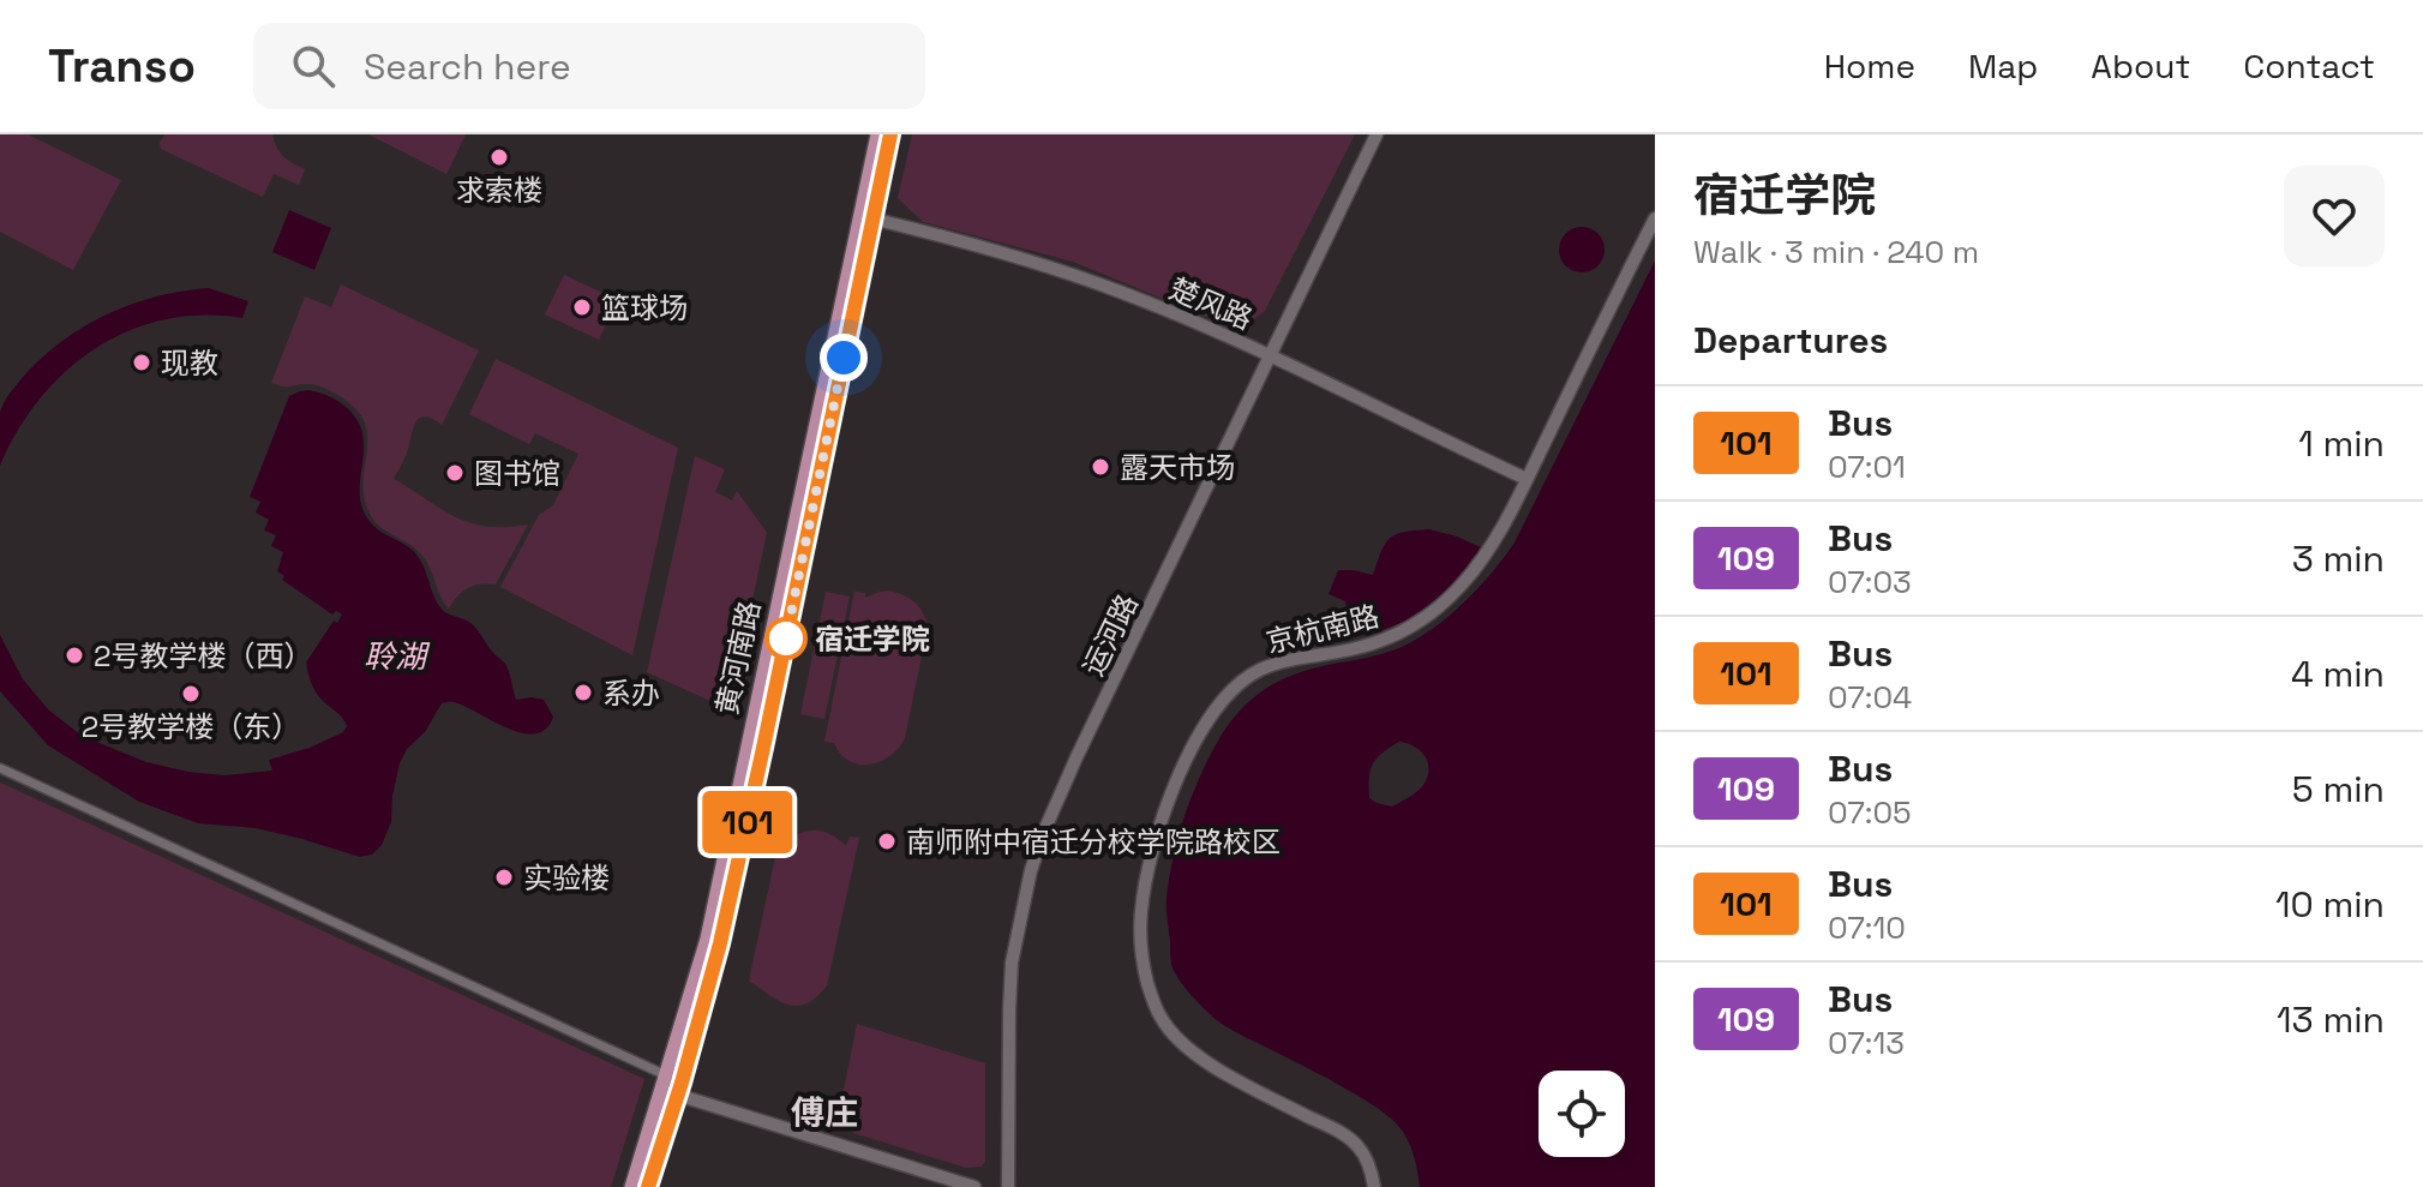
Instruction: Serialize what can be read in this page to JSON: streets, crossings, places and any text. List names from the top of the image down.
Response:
{
  "streets": {
    "main road": ["黄河南路"],
    "street": ["楚风路", "京杭南路", "运河路"]
  },
  "crossings": [
    ["楚风路", "京杭南路"],
    ["楚风路", "运河路"],
    ["楚风路", "黄河南路"]
  ],
  "districts": ["傅庄"],
  "water": ["聆湖"],
  "places": [
    "求索楼",
    "篮球场",
    "现教",
    "露天市场",
    "图书馆",
    "宿迁学院",
    "2号教学楼（西）",
    "系办",
    "2号教学楼（东）",
    "南师附中宿迁分校学院路校区",
    "实验楼"
  ],
  "lines": ["bus line 101"],
  "page": {
    "header": "Transo",
    "search": "Search here",
    "nav": [
      "Home",
      "Map",
      "About",
      "Contact"
    ],
    "on_map": "101",
    "heading": [
      ["宿迁学院", "Walk · 3 min · 240 m"],
      "Departures"
    ],
    "list": [
      {
        "mark": "101",
        "name": "Bus",
        "note": "07:01",
        "value": "1 min"
      },
      {
        "mark": "109",
        "name": "Bus",
        "note": "07:03",
        "value": "3 min"
      },
      {
        "mark": "101",
        "name": "Bus",
        "note": "07:04",
        "value": "4 min"
      },
      {
        "mark": "109",
        "name": "Bus",
        "note": "07:05",
        "value": "5 min"
      },
      {
        "mark": "101",
        "name": "Bus",
        "note": "07:10",
        "value": "10 min"
      },
      {
        "mark": "109",
        "name": "Bus",
        "note": "07:13",
        "value": "13 min"
      }
    ]
  }
}
